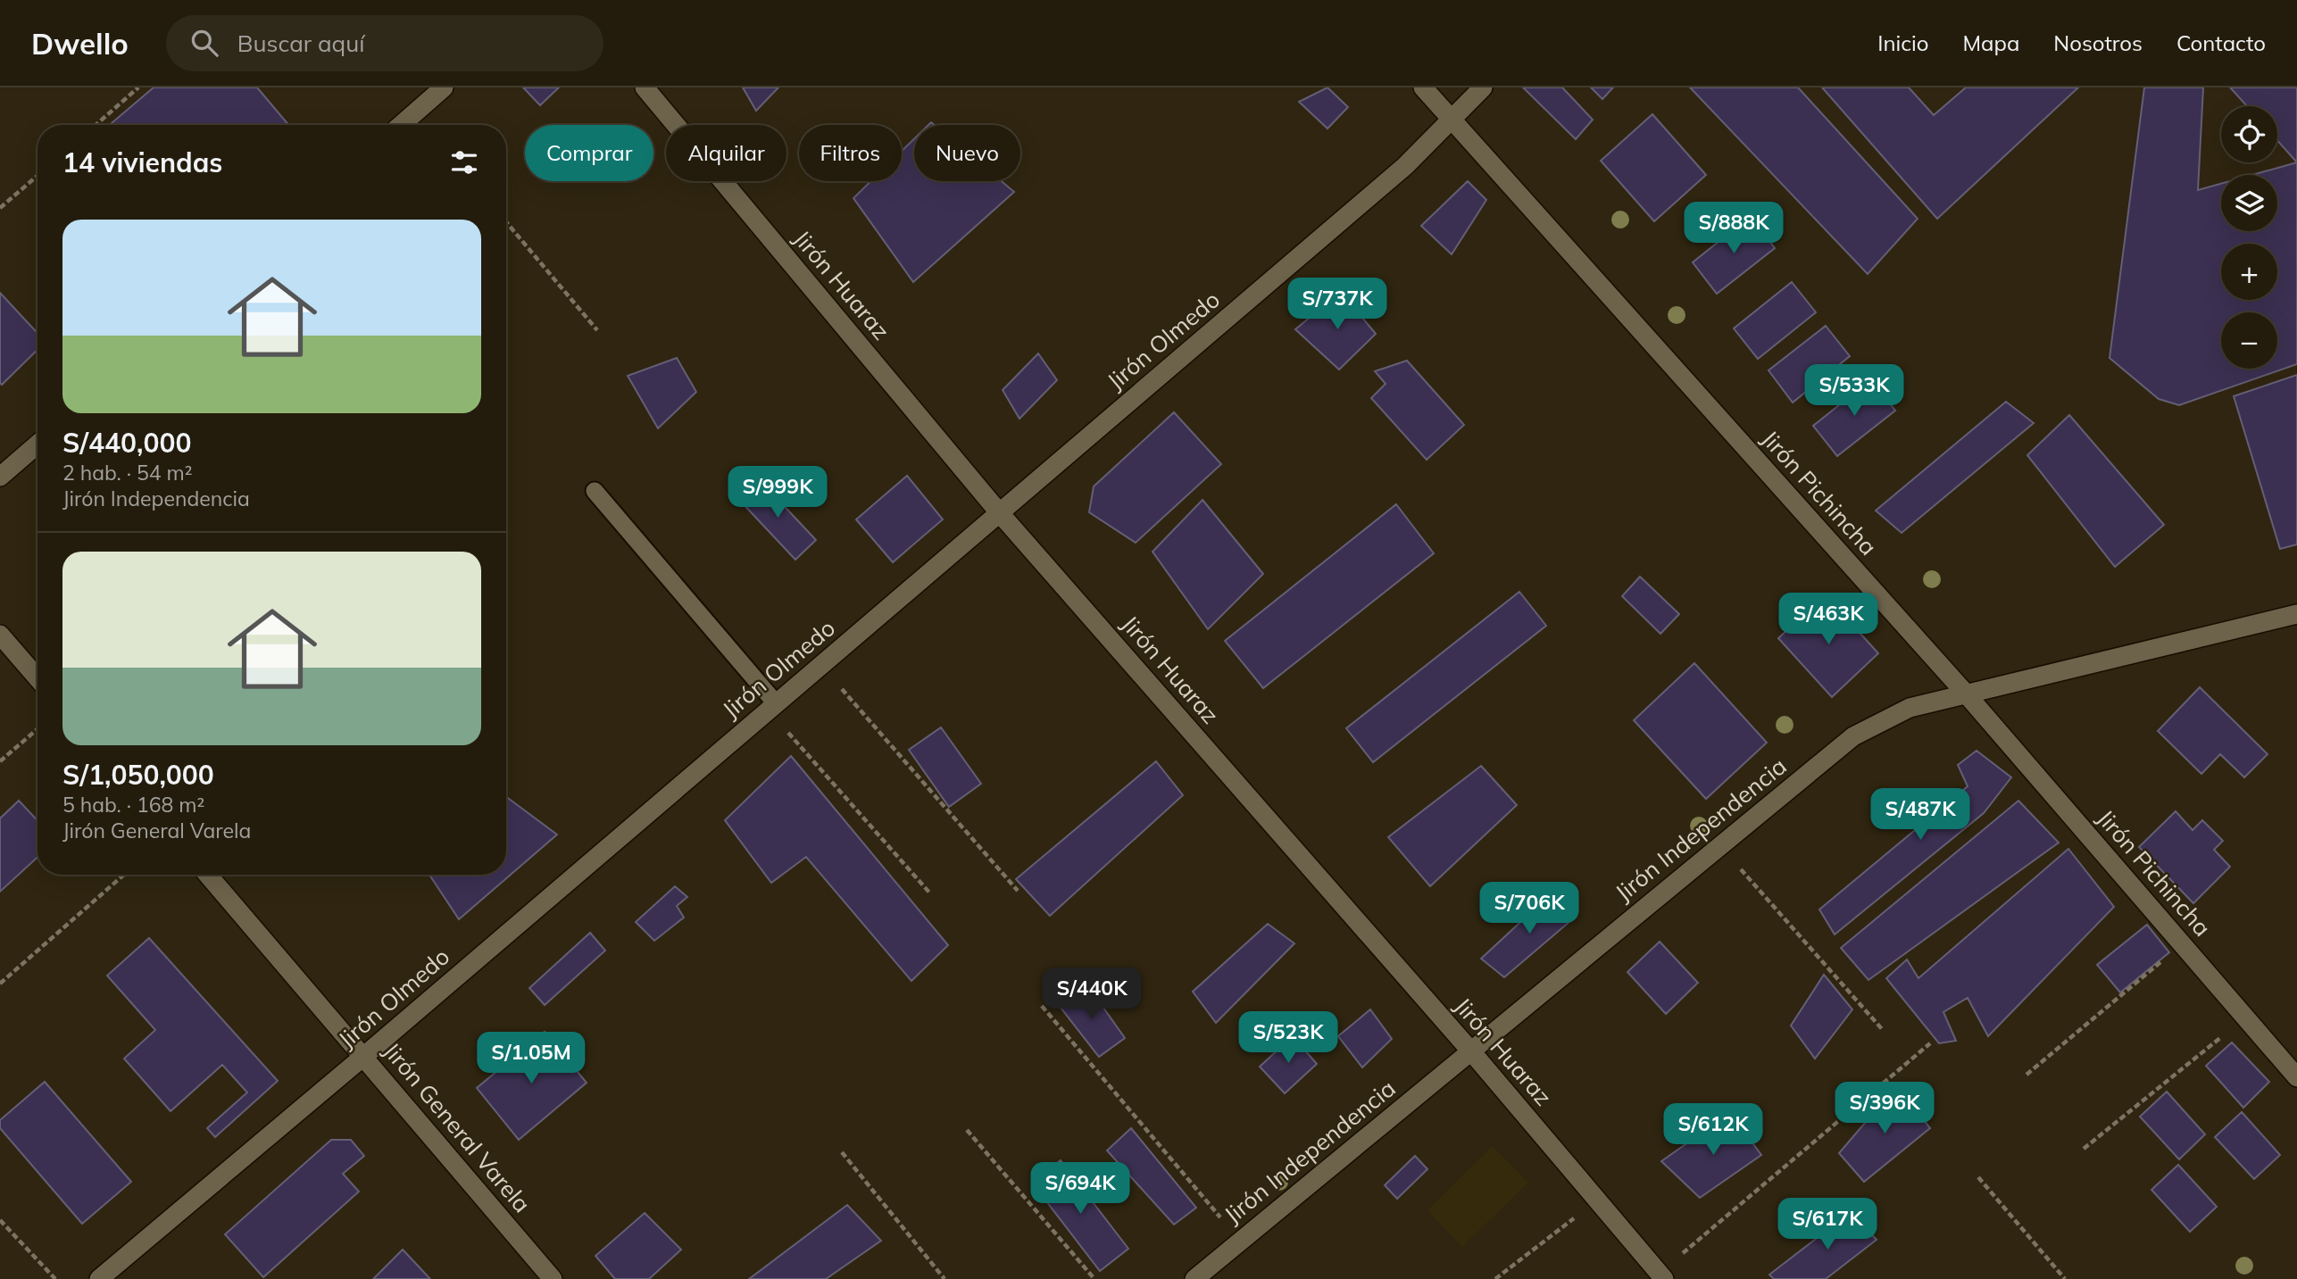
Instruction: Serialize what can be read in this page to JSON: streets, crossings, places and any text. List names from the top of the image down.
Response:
{
  "streets": {
    "street": [
      "Jirón Huaraz",
      "Jirón Olmedo",
      "Jirón Pichincha",
      "Jirón Independencia",
      "Jirón General Varela"
    ]
  },
  "crossings": [
    ["Jirón Huaraz", "Jirón Olmedo"],
    ["Jirón Huaraz", "Jirón Independencia"],
    ["Jirón Olmedo", "Jirón Pichincha"],
    ["Jirón Olmedo", "Jirón General Varela"],
    ["Jirón Pichincha", "Jirón Independencia"]
  ],
  "page": {
    "header": "Dwello",
    "search": "Buscar aquí",
    "nav": [
      "Inicio",
      "Mapa",
      "Nosotros",
      "Contacto"
    ],
    "map_buttons": ["+", "−"],
    "chip": [
      "Comprar",
      "Alquilar",
      "Filtros",
      "Nuevo"
    ],
    "heading": "14 viviendas",
    "list": [
      {
        "name": "S/440,000",
        "note": "2 hab. · 54 m² · Jirón Independencia"
      },
      {
        "name": "S/1,050,000",
        "note": "5 hab. · 168 m² · Jirón General Varela"
      }
    ],
    "price": [
      "S/888K",
      "S/737K",
      "S/533K",
      "S/999K",
      "S/463K",
      "S/487K",
      "S/706K",
      "S/440K",
      "S/523K",
      "S/1.05M",
      "S/396K",
      "S/612K",
      "S/694K",
      "S/617K"
    ]
  }
}
